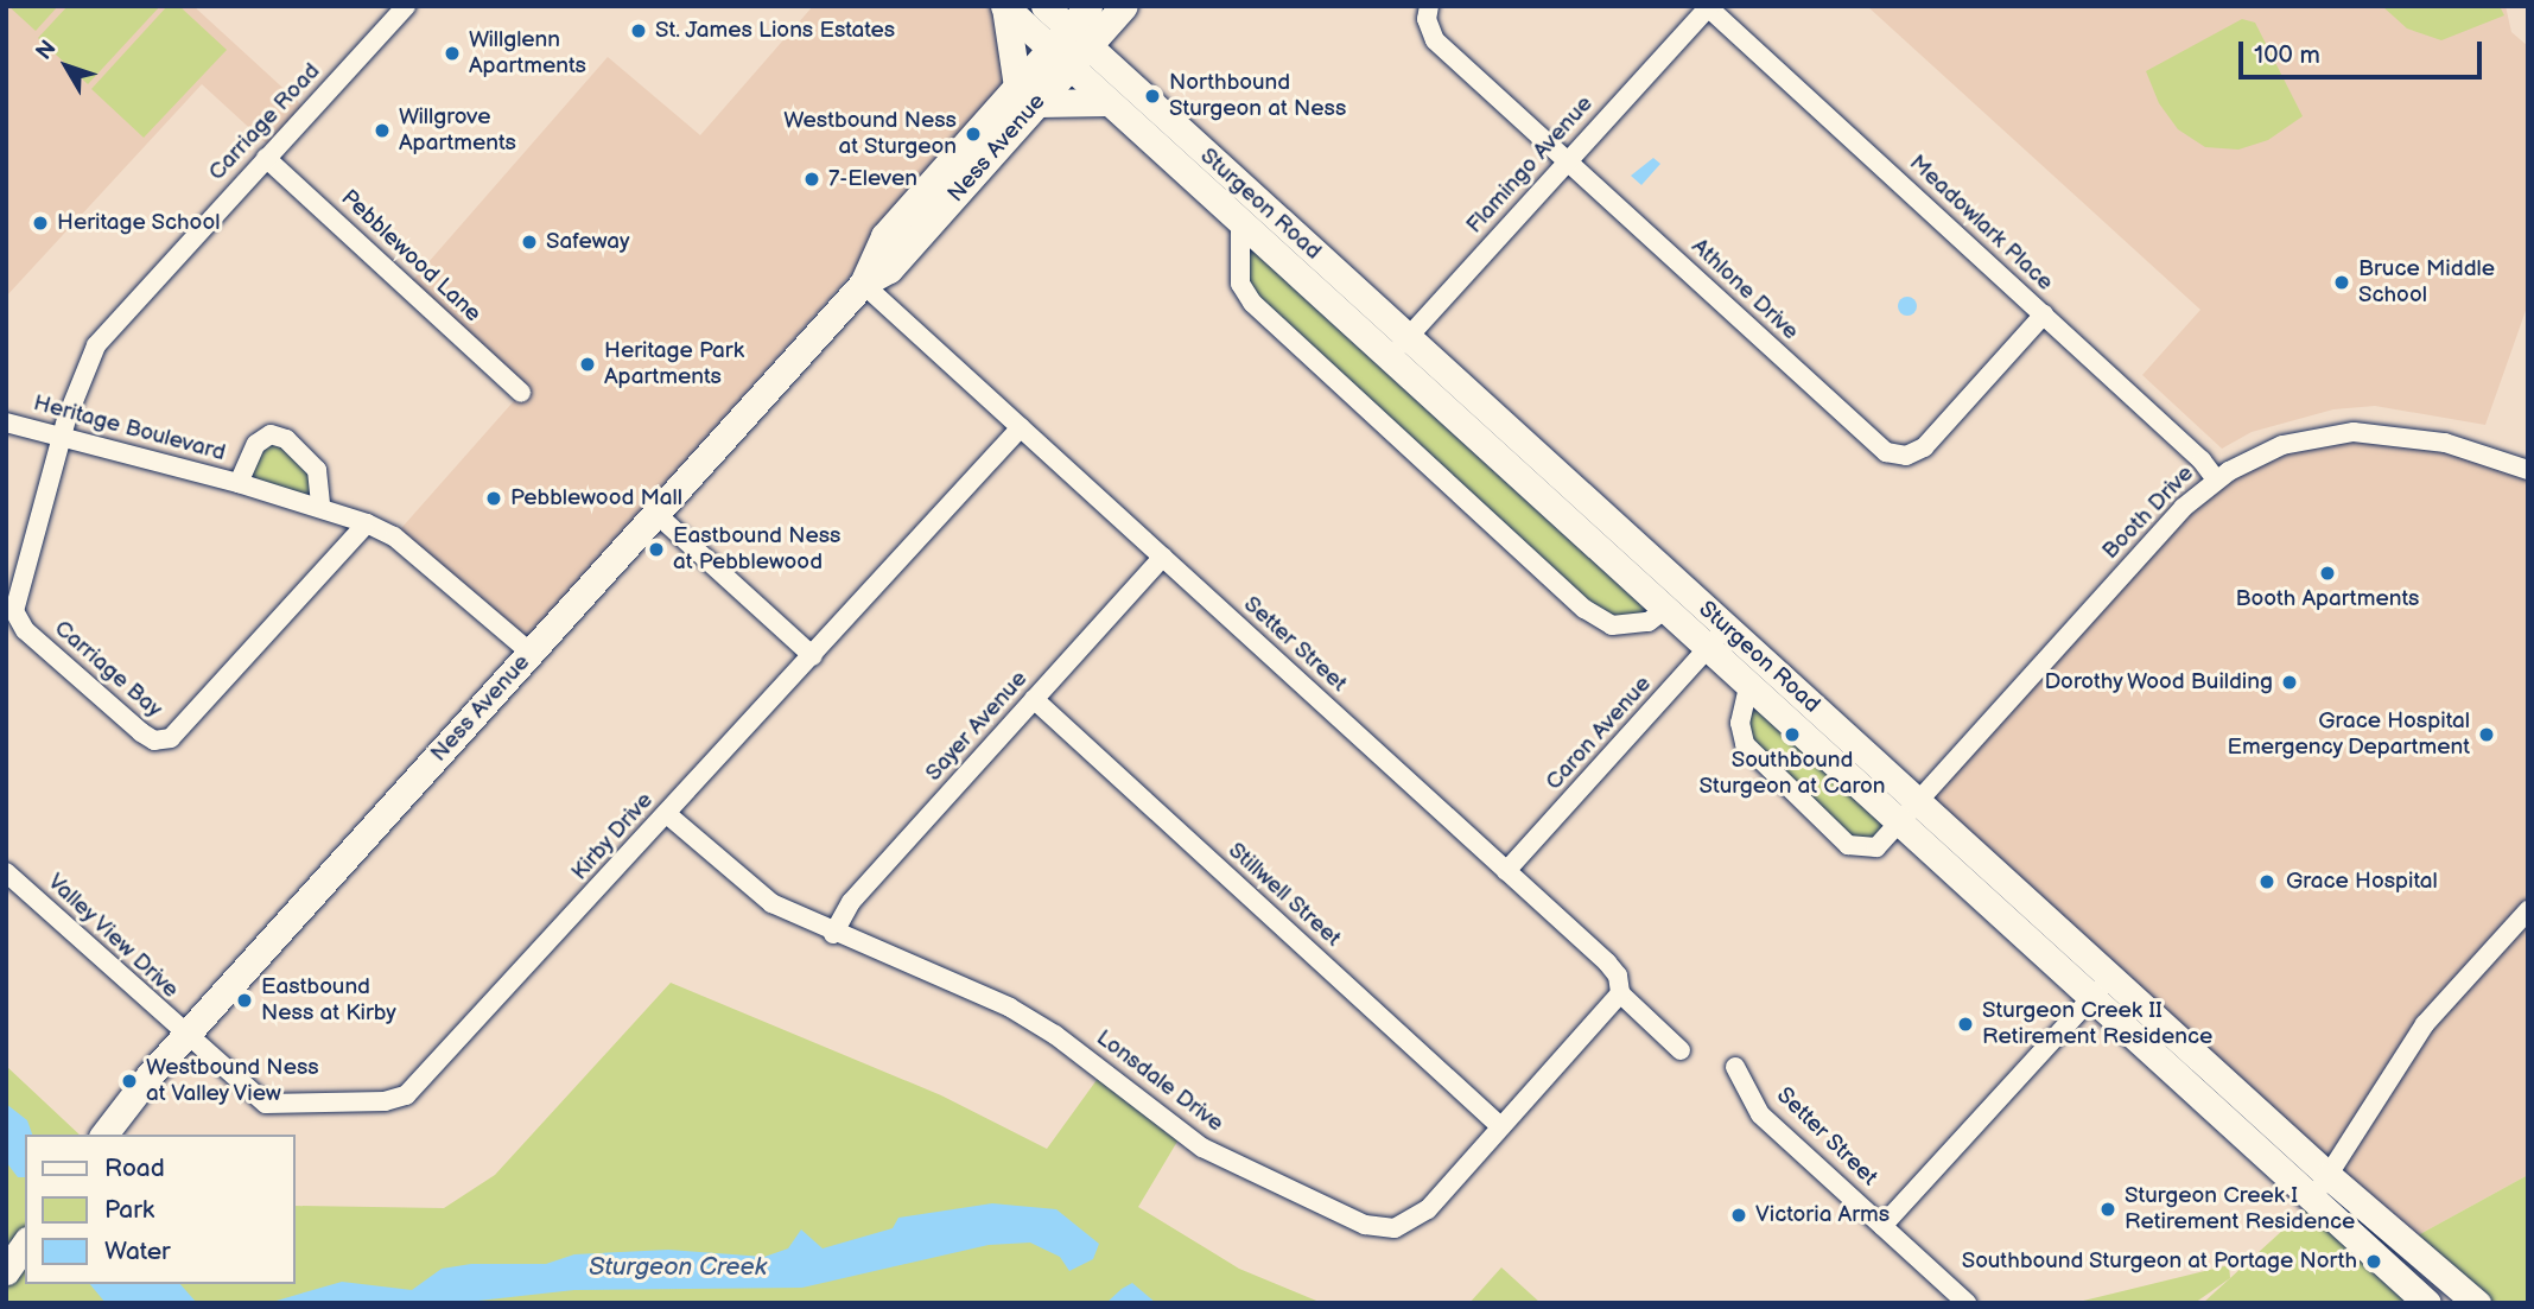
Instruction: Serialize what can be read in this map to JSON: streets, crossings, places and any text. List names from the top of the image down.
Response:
{
  "streets": {
    "main road": ["Ness Avenue", "Sturgeon Road"],
    "street": [
      "Carriage Road",
      "Flamingo Avenue",
      "Meadowlark Place",
      "Pebblewood Lane",
      "Athlone Drive",
      "Heritage Boulevard",
      "Booth Drive",
      "Setter Street",
      "Carriage Bay",
      "Sayer Avenue",
      "Caron Avenue",
      "Kirby Drive",
      "Stillwell Street",
      "Valley View Drive",
      "Lonsdale Drive"
    ]
  },
  "crossings": [
    ["Carriage Road", "Pebblewood Lane"],
    ["Carriage Road", "Heritage Boulevard"],
    ["Carriage Road", "Carriage Bay"],
    ["Ness Avenue", "Sturgeon Road"],
    ["Ness Avenue", "Heritage Boulevard"],
    ["Ness Avenue", "Setter Street"],
    ["Ness Avenue", "Kirby Drive"],
    ["Ness Avenue", "Valley View Drive"],
    ["Flamingo Avenue", "Sturgeon Road"],
    ["Flamingo Avenue", "Meadowlark Place"],
    ["Flamingo Avenue", "Athlone Drive"],
    ["Sturgeon Road", "Booth Drive"],
    ["Sturgeon Road", "Caron Avenue"],
    ["Meadowlark Place", "Athlone Drive"],
    ["Meadowlark Place", "Booth Drive"],
    ["Heritage Boulevard", "Carriage Bay"],
    ["Setter Street", "Sayer Avenue"],
    ["Setter Street", "Caron Avenue"],
    ["Setter Street", "Kirby Drive"],
    ["Setter Street", "Lonsdale Drive"],
    ["Sayer Avenue", "Stillwell Street"],
    ["Sayer Avenue", "Lonsdale Drive"],
    ["Kirby Drive", "Valley View Drive"],
    ["Kirby Drive", "Lonsdale Drive"],
    ["Stillwell Street", "Lonsdale Drive"]
  ],
  "water": ["Sturgeon Creek"],
  "places": [
    "St. James Lions Estates",
    "Willglenn Apartments",
    "Northbound Sturgeon at Ness",
    "Willgrove Apartments",
    "Westbound Ness at Sturgeon",
    "7-Eleven",
    "Heritage School",
    "Safeway",
    "Bruce Middle School",
    "Heritage Park Apartments",
    "Pebblewood Mall",
    "Eastbound Ness at Pebblewood",
    "Booth Apartments",
    "Dorothy Wood Building",
    "Southbound Sturgeon at Caron",
    "Grace Hospital Emergency Department",
    "Grace Hospital",
    "Eastbound Ness at Kirby",
    "Sturgeon Creek II Retirement Residence",
    "Westbound Ness at Valley View",
    "Sturgeon Creek I Retirement Residence",
    "Victoria Arms",
    "Southbound Sturgeon at Portage North"
  ],
  "legend": ["Road", "Park", "Water"],
  "scale_bar": "100 m",
  "north": "top left"
}
